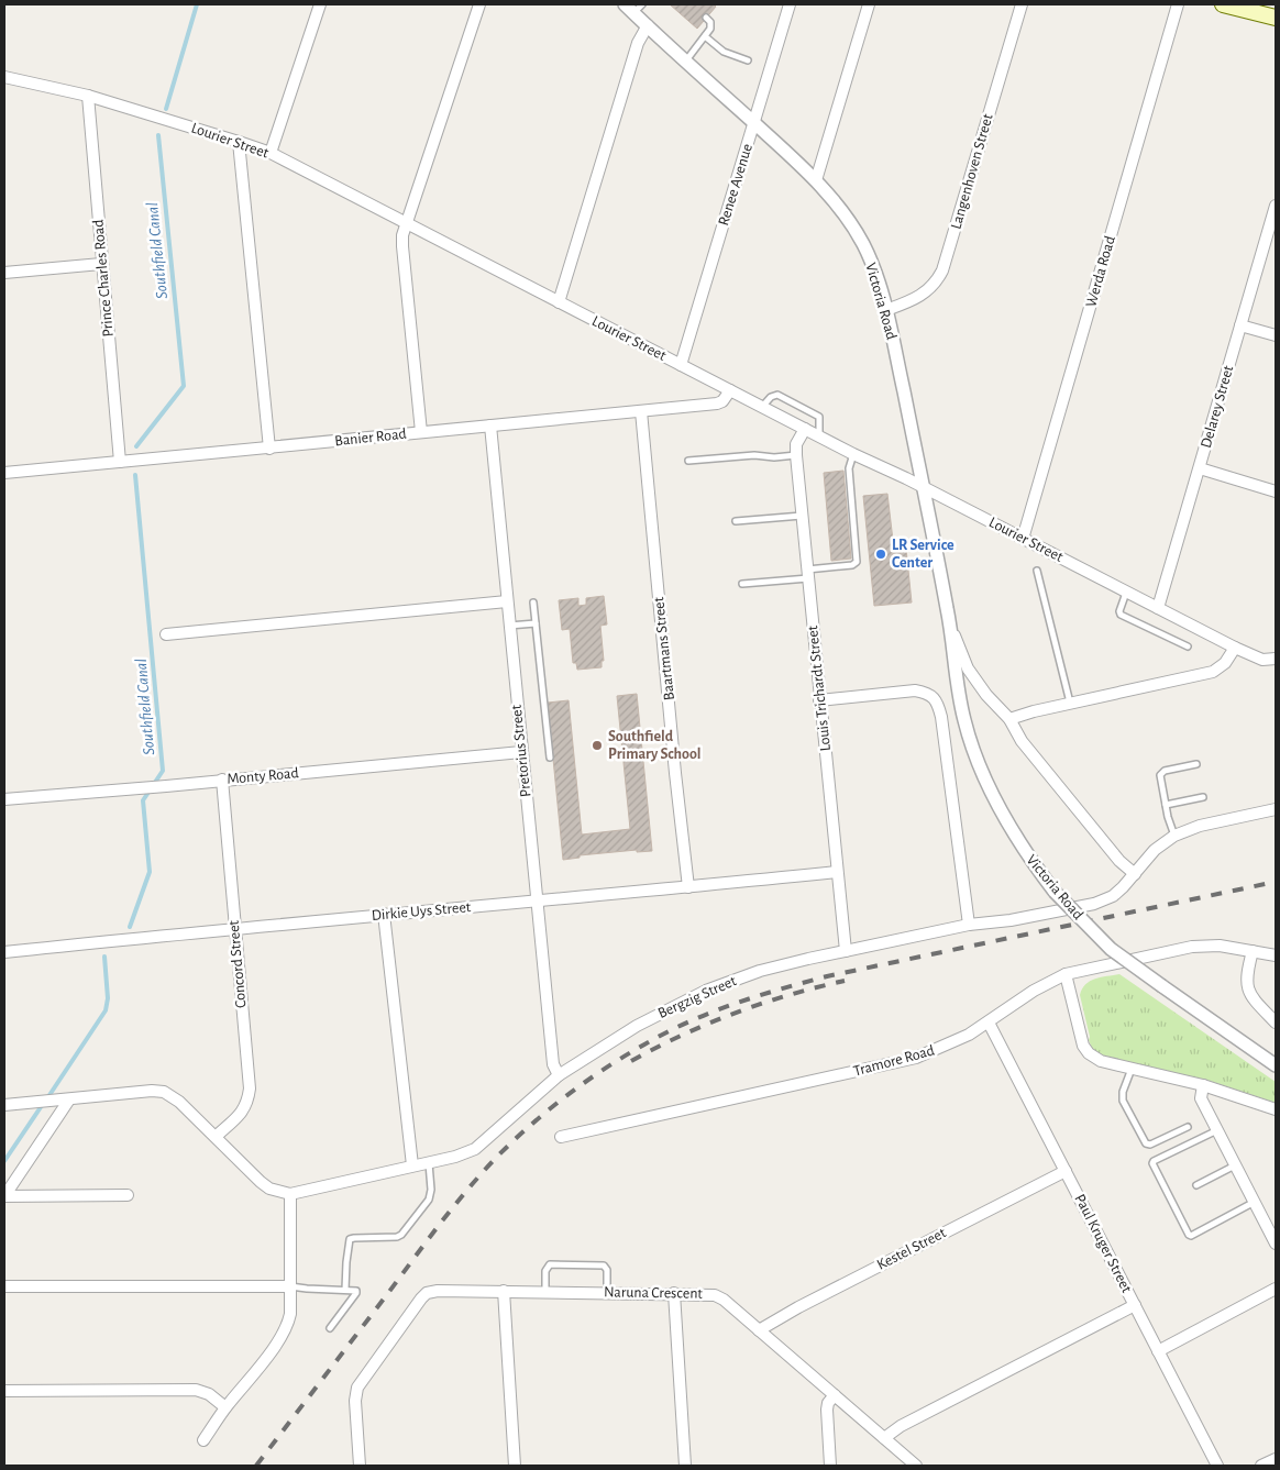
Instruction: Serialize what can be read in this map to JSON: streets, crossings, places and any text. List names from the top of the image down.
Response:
{
  "streets": {
    "street": [
      "Lourier Street",
      "Langenhoven Street",
      "Renee Avenue",
      "Werda Road",
      "Prince Charles Road",
      "Victoria Road",
      "Delarey Street",
      "Banier Road",
      "Baartmans Street",
      "Louis Trichardt Street",
      "Pretorius Street",
      "Monty Road",
      "Dirkie Uys Street",
      "Concord Street",
      "Bergzig Street",
      "Tramore Road",
      "Paul Kruger Street",
      "Kestel Street",
      "Naruna Crescent"
    ]
  },
  "crossings": [
    ["Lourier Street", "Renee Avenue"],
    ["Lourier Street", "Werda Road"],
    ["Lourier Street", "Prince Charles Road"],
    ["Lourier Street", "Victoria Road"],
    ["Lourier Street", "Delarey Street"],
    ["Lourier Street", "Banier Road"],
    ["Lourier Street", "Louis Trichardt Street"],
    ["Langenhoven Street", "Victoria Road"],
    ["Renee Avenue", "Victoria Road"],
    ["Prince Charles Road", "Banier Road"],
    ["Victoria Road", "Bergzig Street"],
    ["Banier Road", "Baartmans Street"],
    ["Banier Road", "Pretorius Street"],
    ["Baartmans Street", "Dirkie Uys Street"],
    ["Louis Trichardt Street", "Dirkie Uys Street"],
    ["Louis Trichardt Street", "Bergzig Street"],
    ["Pretorius Street", "Monty Road"],
    ["Pretorius Street", "Dirkie Uys Street"],
    ["Pretorius Street", "Bergzig Street"],
    ["Monty Road", "Concord Street"],
    ["Dirkie Uys Street", "Concord Street"],
    ["Tramore Road", "Paul Kruger Street"],
    ["Paul Kruger Street", "Kestel Street"],
    ["Kestel Street", "Naruna Crescent"]
  ],
  "water": ["Southfield Canal"],
  "places": ["LR Service Center", "Southfield Primary School"]
}
